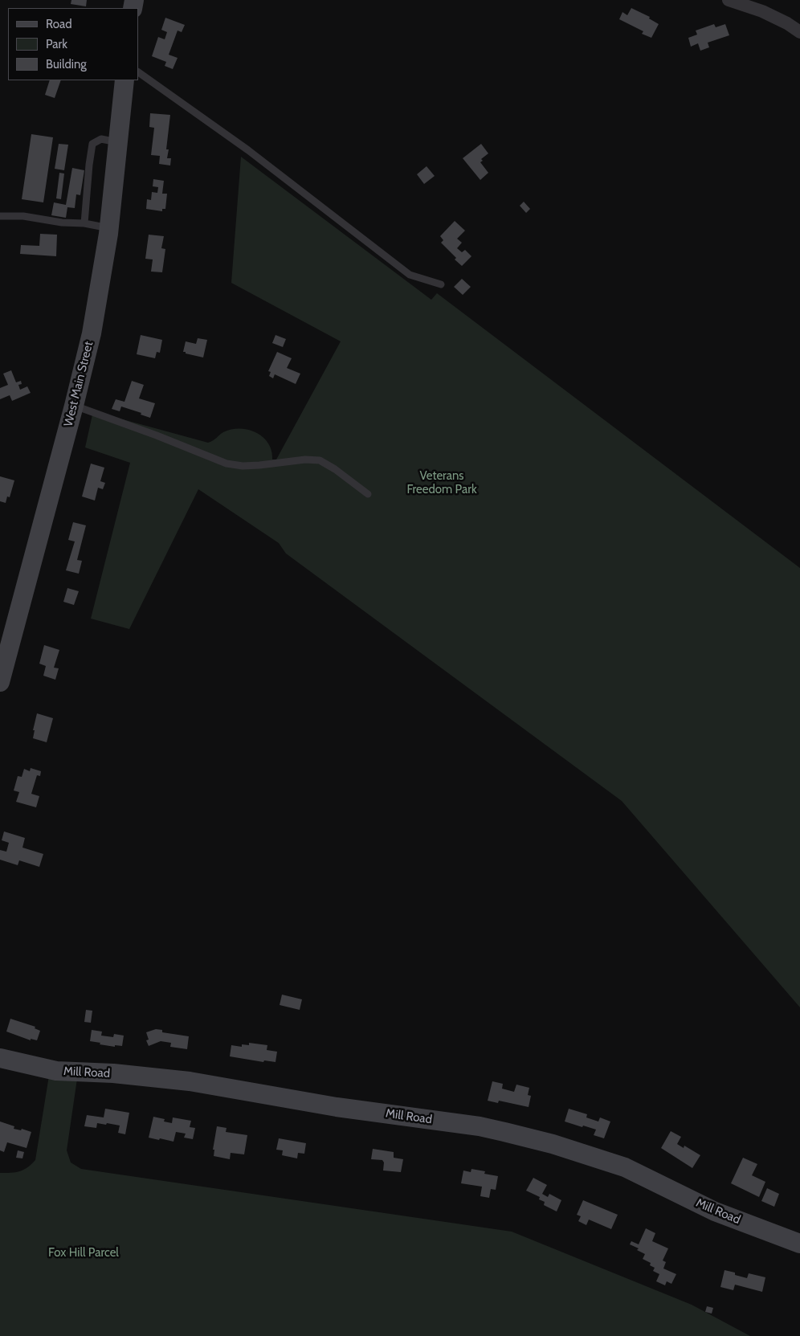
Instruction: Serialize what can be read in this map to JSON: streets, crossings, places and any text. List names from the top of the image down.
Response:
{
  "streets": {
    "street": ["West Main Street", "Mill Road"]
  },
  "parks": ["Veterans Freedom Park", "Fox Hill Parcel"],
  "legend": ["Road", "Park", "Building"]
}
